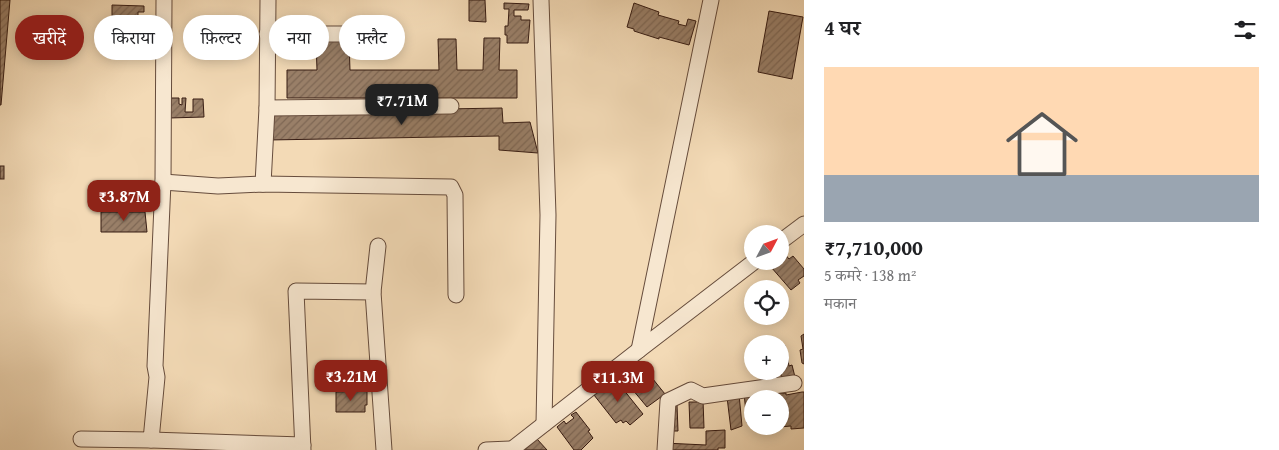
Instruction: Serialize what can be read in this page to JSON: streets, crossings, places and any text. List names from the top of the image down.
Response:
{
  "north": "top right",
  "page": {
    "heading": "4 घर",
    "chip": [
      "खरीदें",
      "किराया",
      "फ़िल्टर",
      "नया",
      "फ़्लैट"
    ],
    "list": [
      {
        "name": "₹7,710,000",
        "note": "5 कमरे · 138 m² · मकान"
      }
    ],
    "price": [
      "₹7.71M",
      "₹3.87M",
      "₹3.21M",
      "₹11.3M"
    ],
    "map_buttons": ["+", "−"]
  }
}
